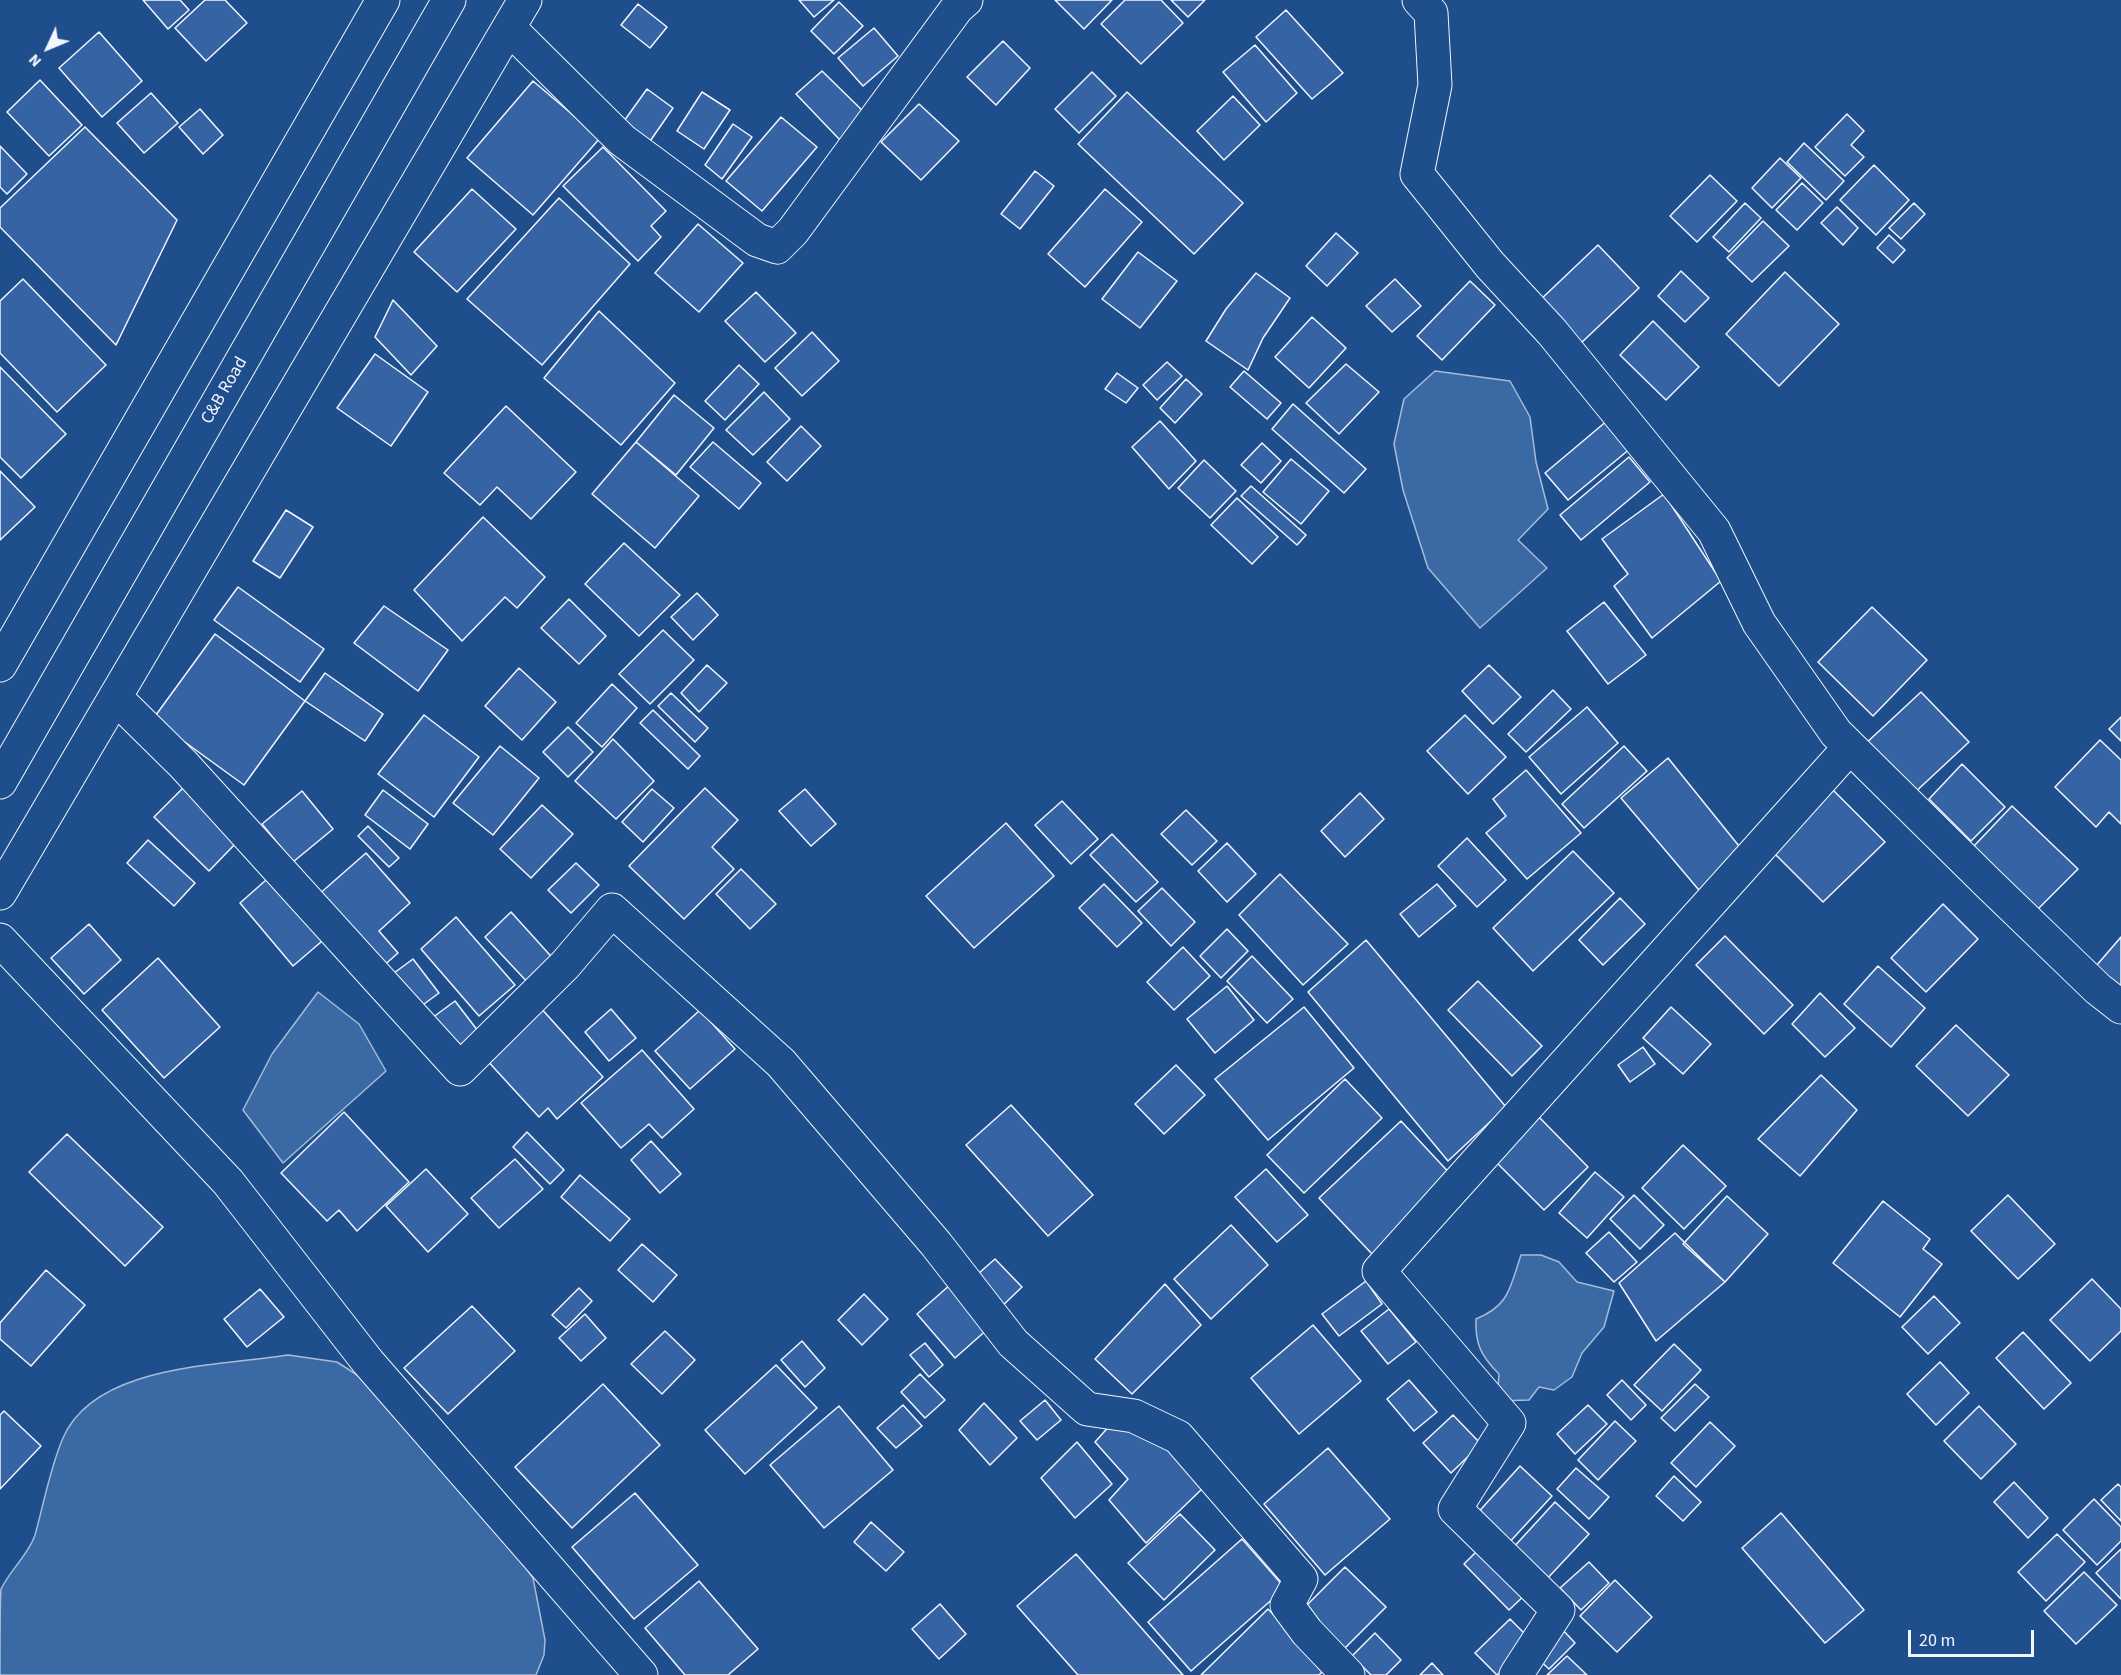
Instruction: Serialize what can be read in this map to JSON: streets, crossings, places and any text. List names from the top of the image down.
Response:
{
  "streets": {
    "main road": ["C&B Road"]
  },
  "scale_bar": "20 m",
  "north": "bottom left"
}
